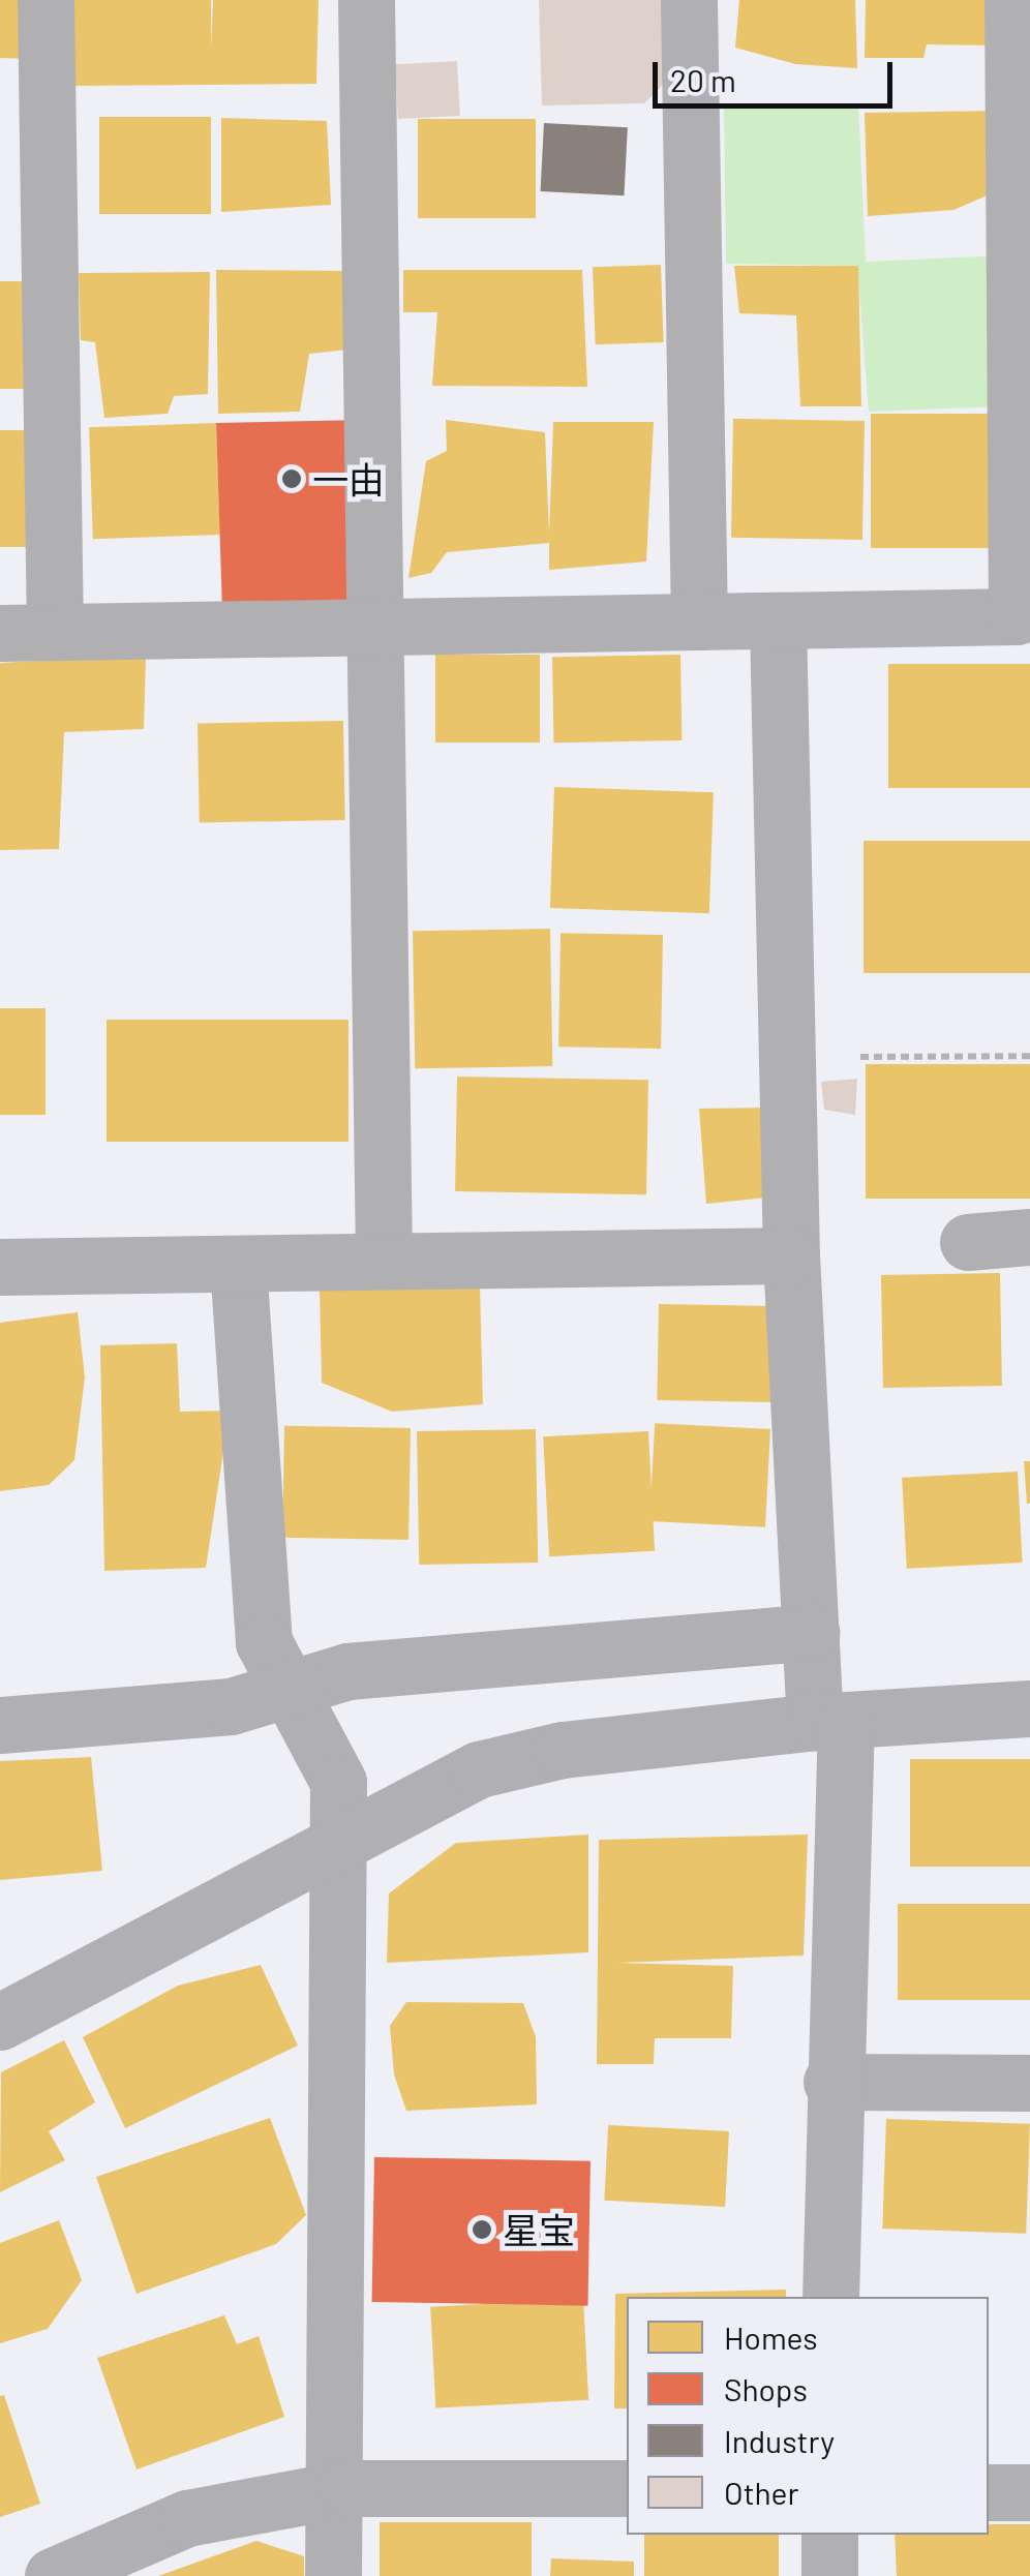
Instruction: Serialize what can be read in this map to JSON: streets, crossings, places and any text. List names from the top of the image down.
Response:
{
  "places": ["一由", "星宝"],
  "legend": [
    "Homes",
    "Shops",
    "Industry",
    "Other"
  ],
  "scale_bar": "20 m"
}
